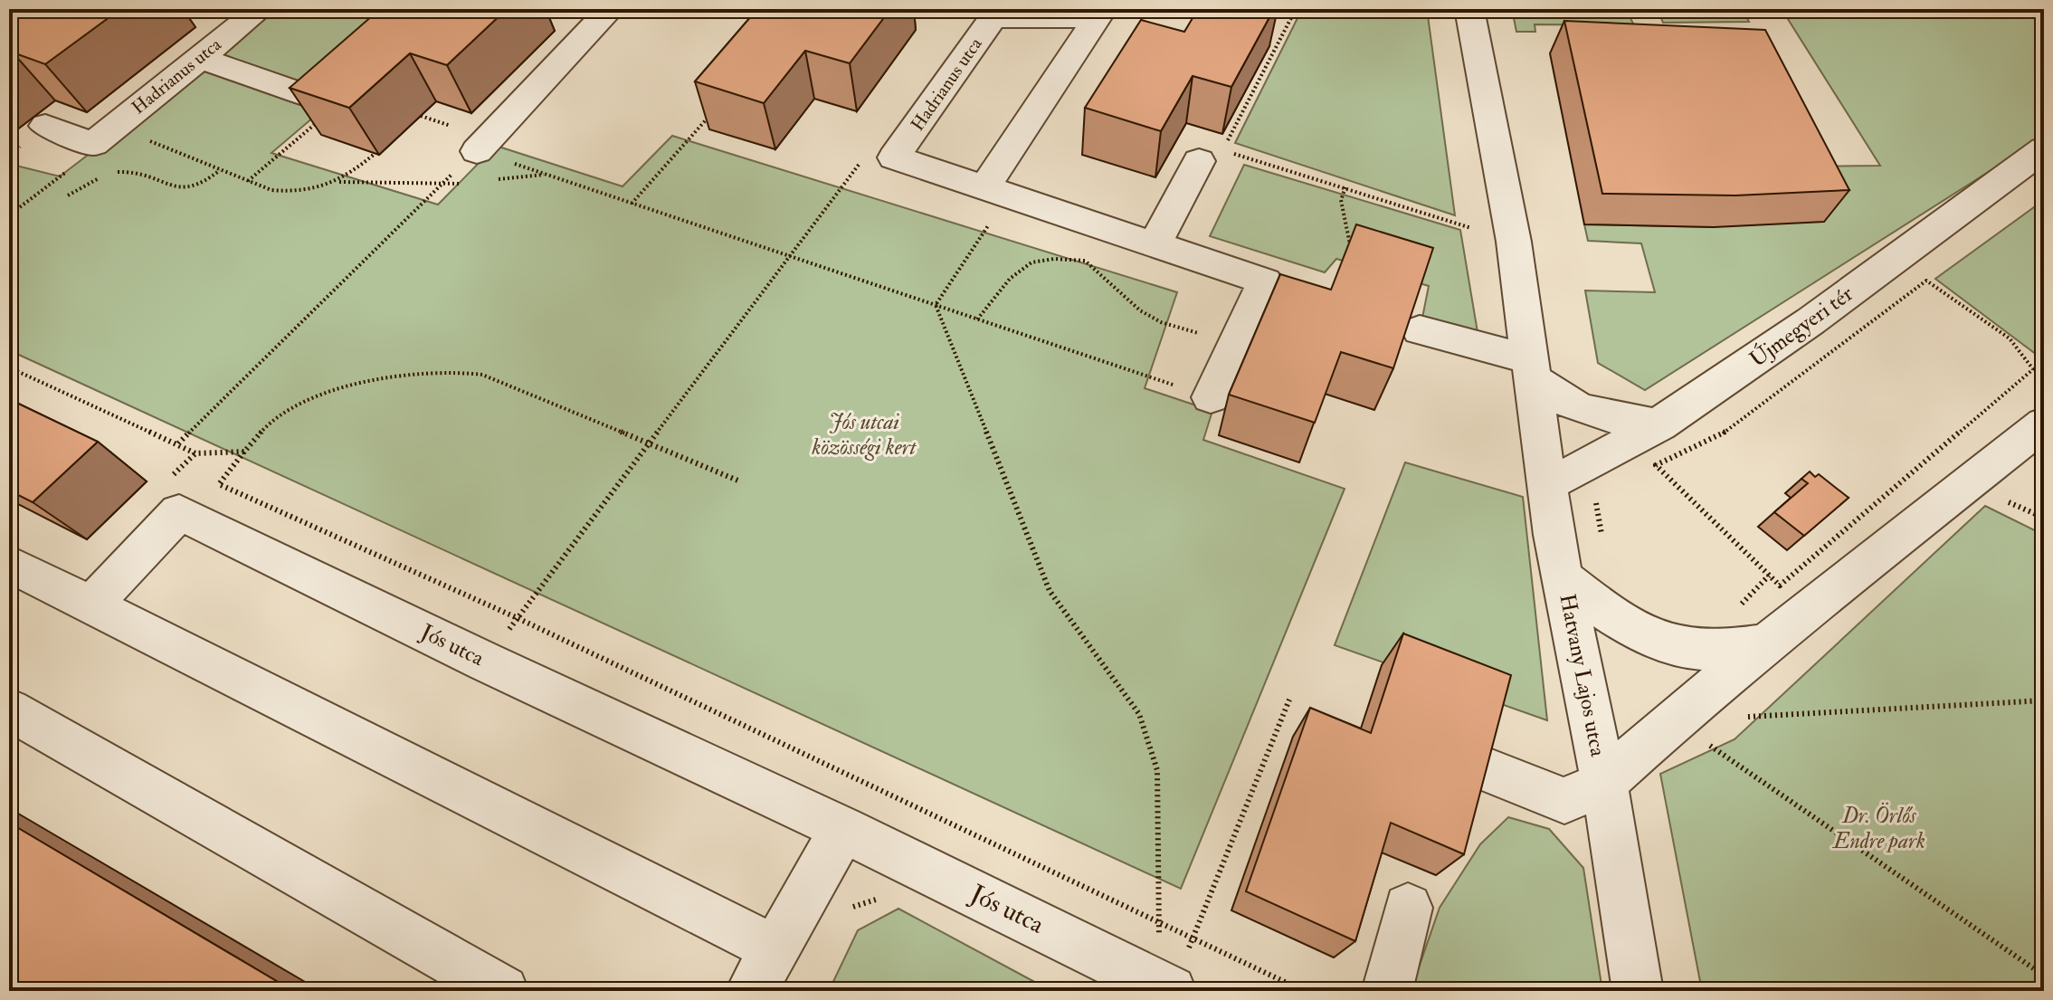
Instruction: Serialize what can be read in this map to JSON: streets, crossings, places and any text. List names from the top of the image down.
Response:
{
  "streets": {
    "street": [
      "Hadrianus utca",
      "Újmegyeri tér",
      "Jós utca",
      "Hatvany Lajos utca"
    ]
  },
  "crossings": [
    ["Újmegyeri tér", "Hatvany Lajos utca"]
  ],
  "parks": ["Jós utcai közösségi kert", "Dr. Örlős Endre park"]
}
